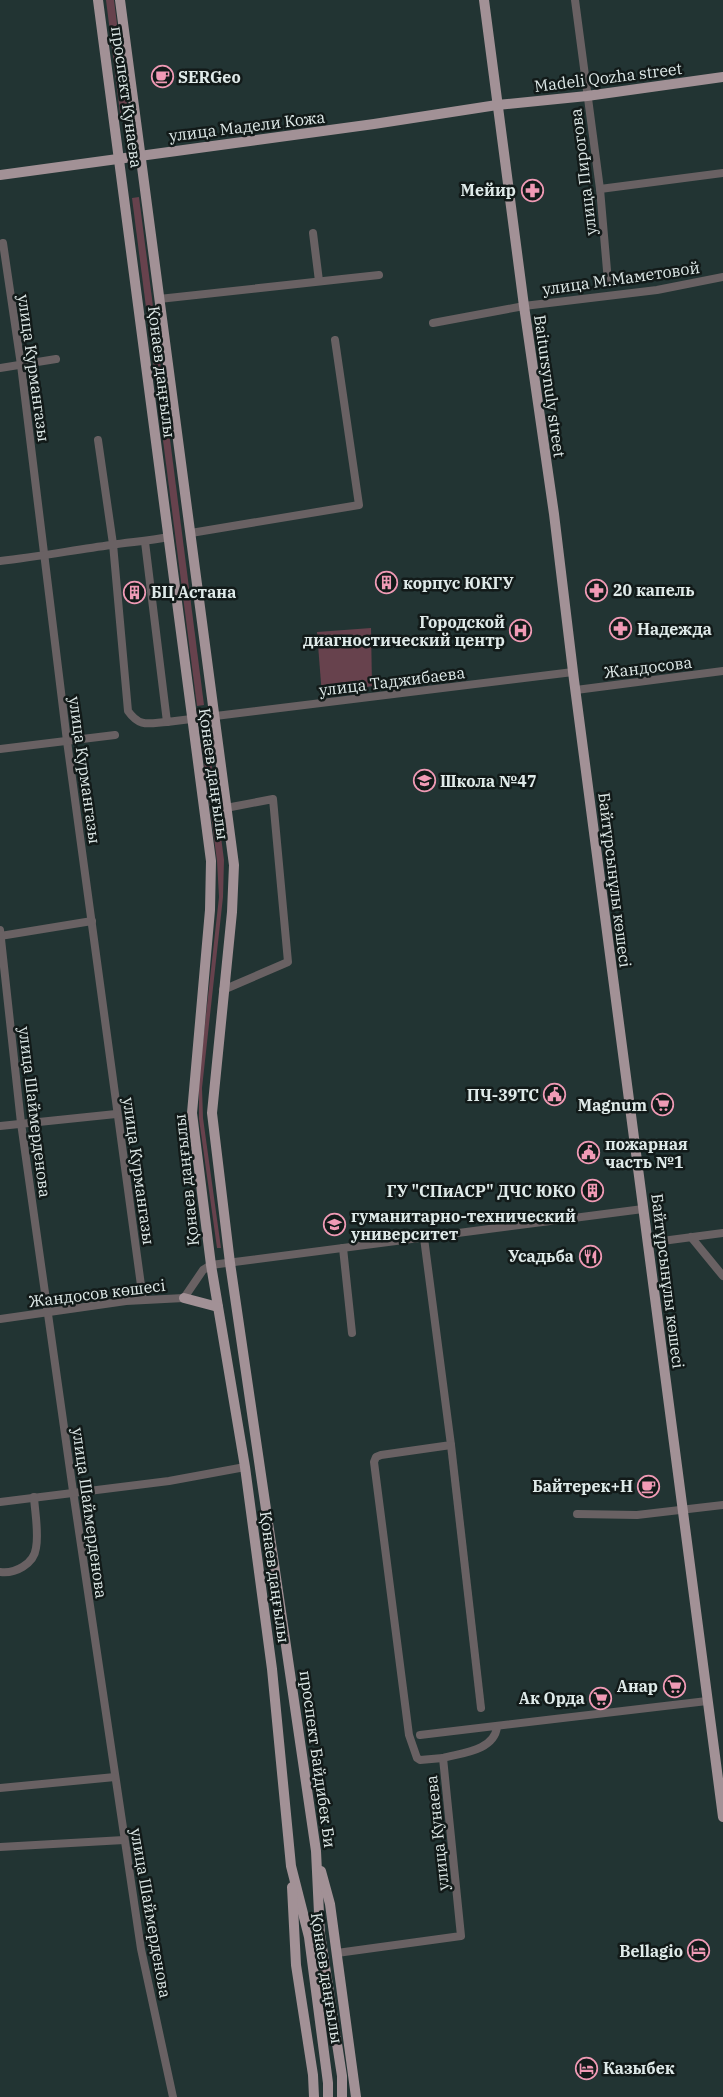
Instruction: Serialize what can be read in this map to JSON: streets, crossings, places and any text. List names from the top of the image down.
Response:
{
  "streets": {
    "main road": [
      "Madeli Qozha street",
      "проспект Кунаева",
      "улица Мадели Кожа",
      "Қонаев даңғылы",
      "Baitursynuly street",
      "Байтұрсынұлы көшесі",
      "проспект Байдибек Би"
    ],
    "street": [
      "улица Пирогова",
      "улица М.Маметовой",
      "улица Курмангазы",
      "Жандосова",
      "улица Таджибаева",
      "улица Шаймерденова",
      "Жандосов көшесі",
      "улица Кунаева"
    ]
  },
  "crossings": [
    ["Madeli Qozha street", "улица Мадели Кожа"],
    ["Madeli Qozha street", "улица Пирогова"],
    ["Madeli Qozha street", "Baitursynuly street"],
    ["проспект Кунаева", "Қонаев даңғылы"],
    ["улица Мадели Кожа", "Baitursynuly street"],
    ["улица М.Маметовой", "Baitursynuly street"],
    ["улица Курмангазы", "Жандосов көшесі"],
    ["Қонаев даңғылы", "улица Таджибаева"],
    ["Қонаев даңғылы", "Жандосов көшесі"],
    ["Қонаев даңғылы", "проспект Байдибек Би"],
    ["Baitursynuly street", "Жандосова"],
    ["Baitursynuly street", "улица Таджибаева"],
    ["Baitursynuly street", "Байтұрсынұлы көшесі"],
    ["Жандосова", "Байтұрсынұлы көшесі"],
    ["улица Шаймерденова", "Жандосов көшесі"]
  ],
  "places": {
    "cafe": ["SERGeo", "Байтерек+Н"],
    "pharmacy": ["Мейир", "20 капель", "Надежда"],
    "building": ["корпус ЮКГУ", "БЦ Астана", "ГУ \"СПиАСР\" ДЧС ЮКО"],
    "hospital": ["Городской диагностический центр"],
    "school or university": ["Школа №47", "гуманитарно-технический университет"],
    "public building": ["ПЧ-39ТС", "пожарная часть №1"],
    "supermarket": ["Magnum", "Анар", "Ак Орда"],
    "restaurant": ["Усадьба"],
    "hotel": ["Bellagio", "Казыбек"]
  }
}
